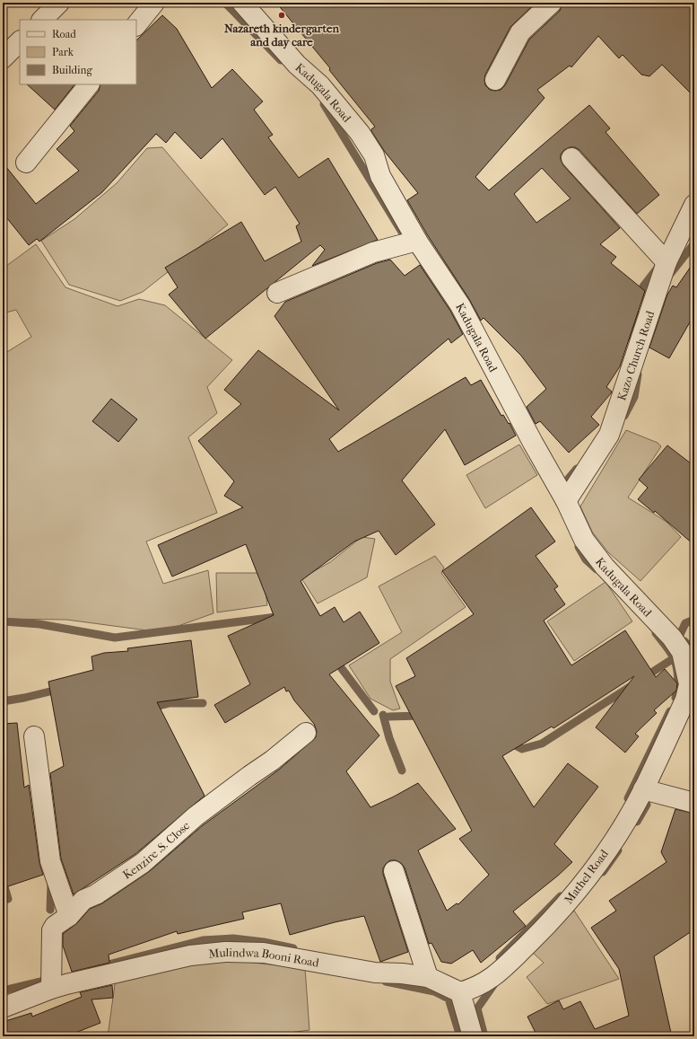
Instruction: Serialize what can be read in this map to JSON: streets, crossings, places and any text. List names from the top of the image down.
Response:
{
  "streets": {
    "street": [
      "Kadugala Road",
      "Kazo Church Road",
      "Kenzire .S. Close",
      "Mathel Road",
      "Mulindwa Booni Road"
    ]
  },
  "crossings": [
    ["Kadugala Road", "Kazo Church Road"],
    ["Kadugala Road", "Mathel Road"],
    ["Kenzire .S. Close", "Mulindwa Booni Road"],
    ["Mathel Road", "Mulindwa Booni Road"]
  ],
  "places": ["Nazareth kindergarten and day care"],
  "legend": ["Road", "Park", "Building"]
}
